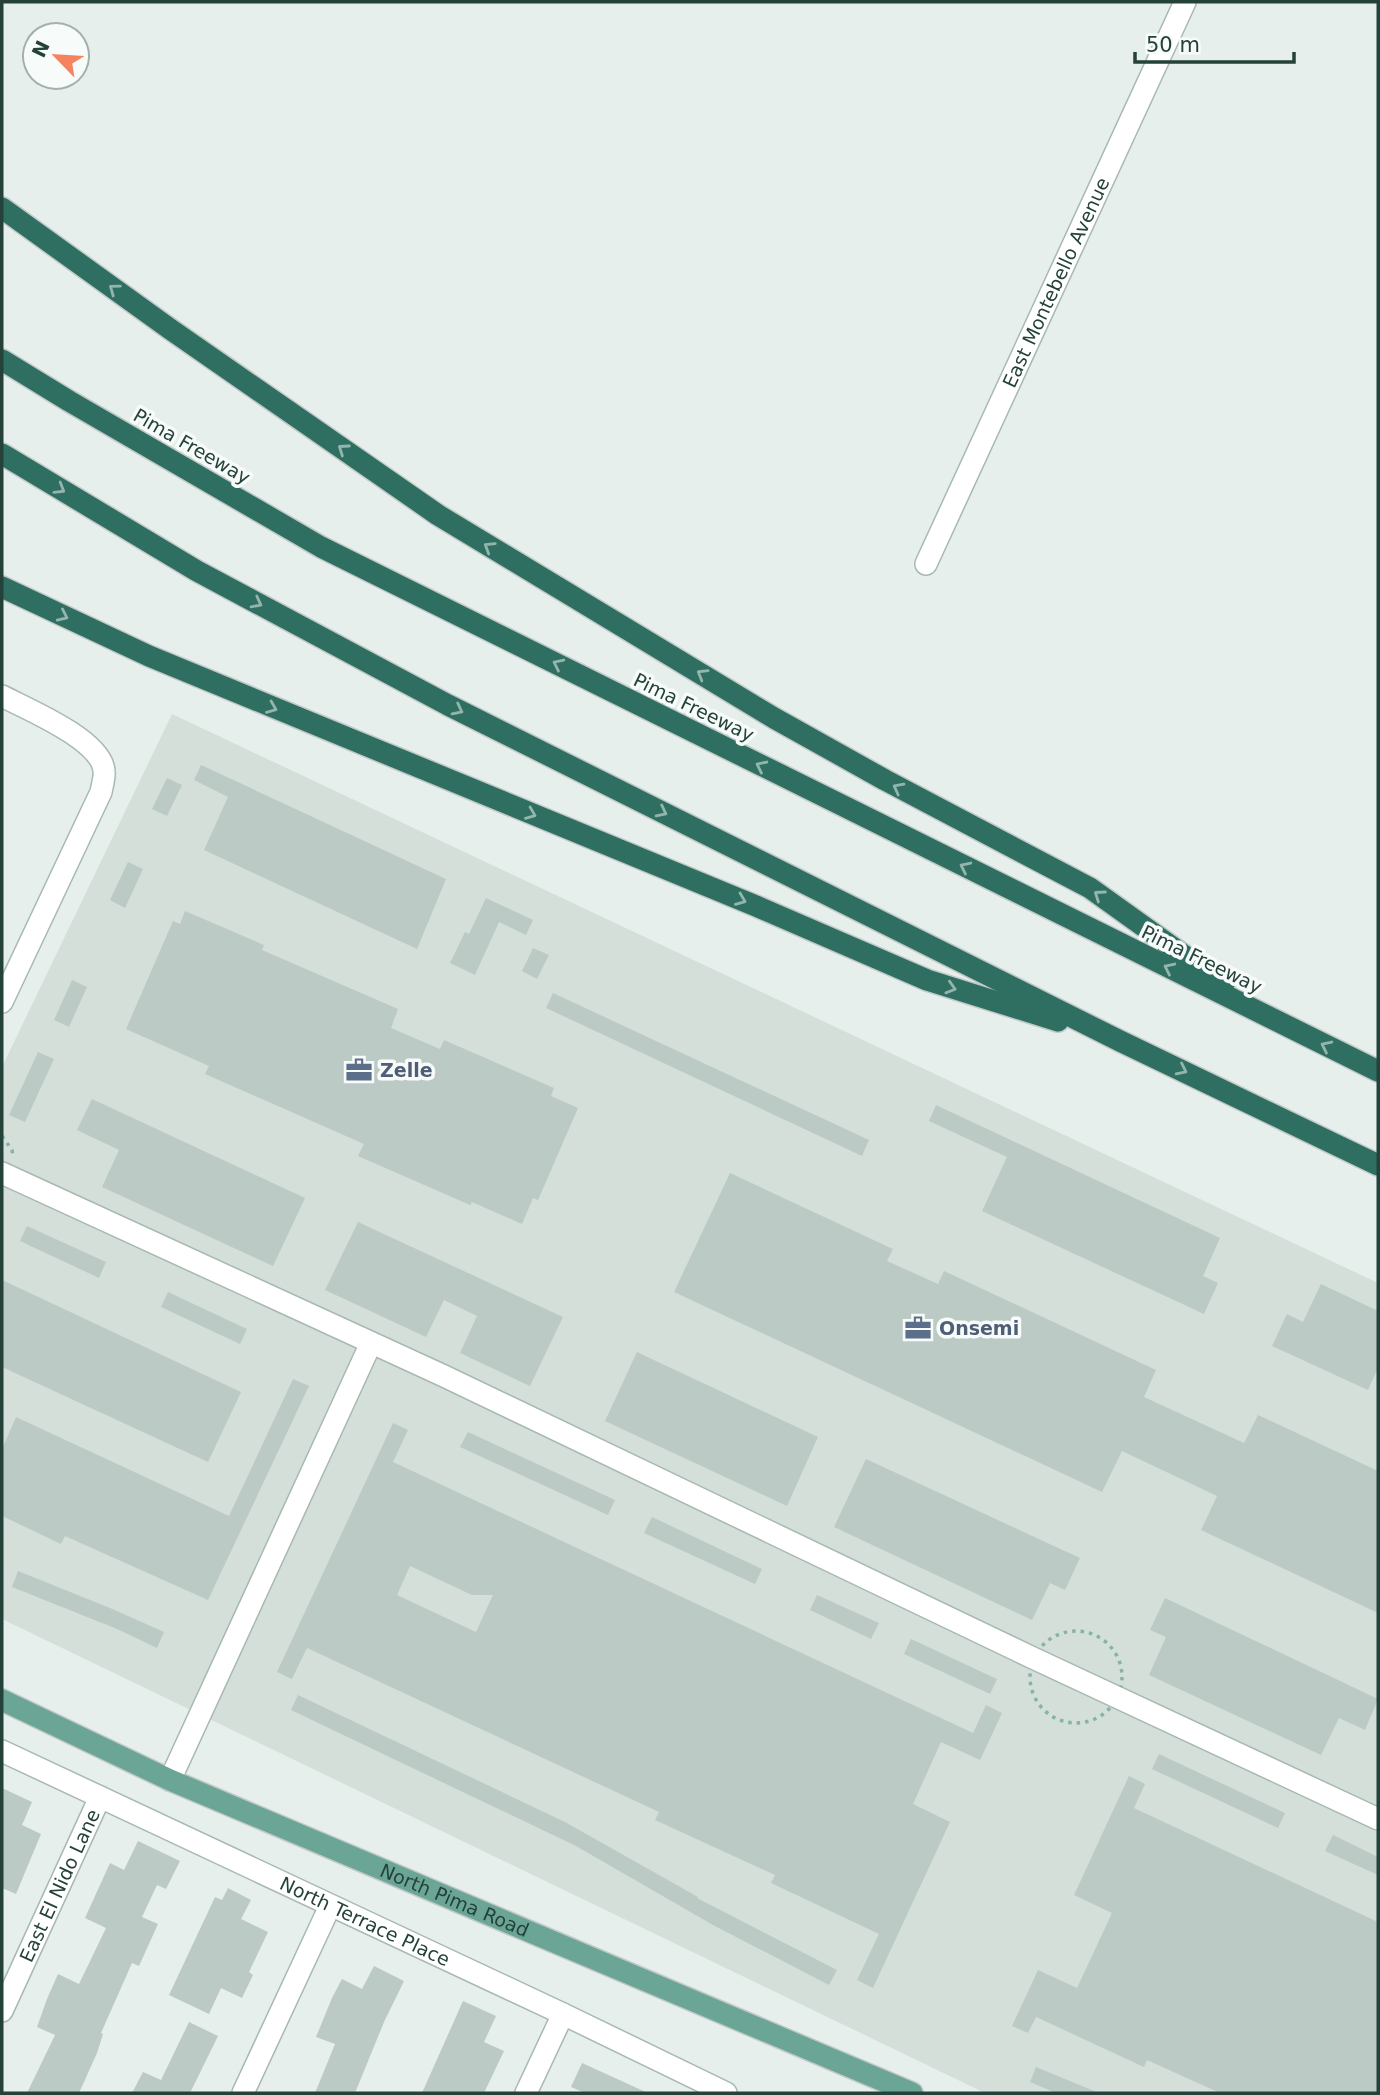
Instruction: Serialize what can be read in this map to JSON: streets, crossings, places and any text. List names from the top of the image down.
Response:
{
  "streets": {
    "highway": ["Pima Freeway"],
    "main road": ["North Pima Road"],
    "street": ["East Montebello Avenue", "East El Nido Lane", "North Terrace Place"]
  },
  "crossings": [
    ["East El Nido Lane", "North Terrace Place"]
  ],
  "places": {
    "office": ["Zelle", "Onsemi"]
  },
  "scale_bar": "50 m",
  "north": "top left"
}
